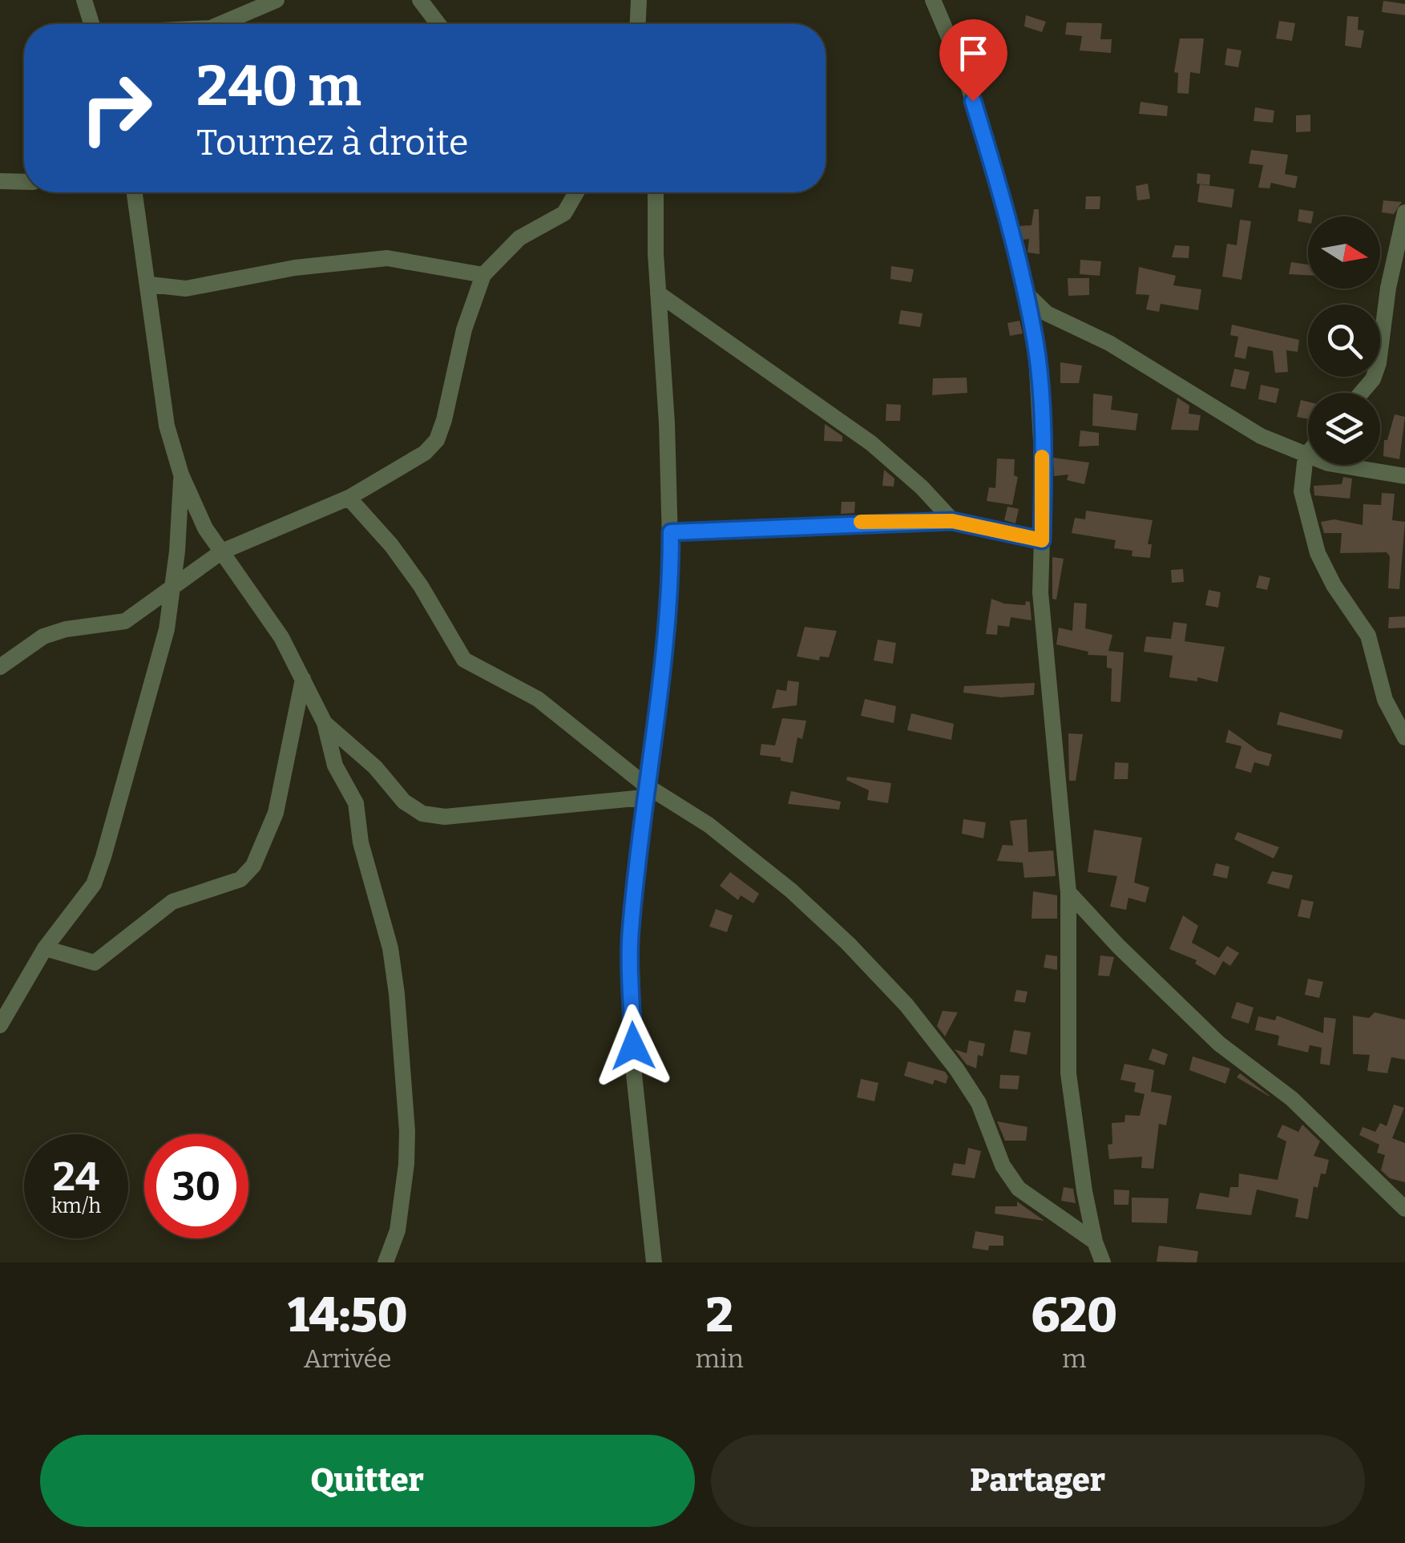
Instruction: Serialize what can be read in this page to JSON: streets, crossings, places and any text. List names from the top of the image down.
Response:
{
  "north": "right",
  "page": {
    "turn": ["240 m", "Tournez à droite"],
    "speed": "24 km/h",
    "limit": "30",
    "eta": [
      "14:50",
      "Arrivée",
      "2",
      "min",
      "620",
      "m"
    ],
    "buttons": ["Quitter", "Partager"]
  }
}
